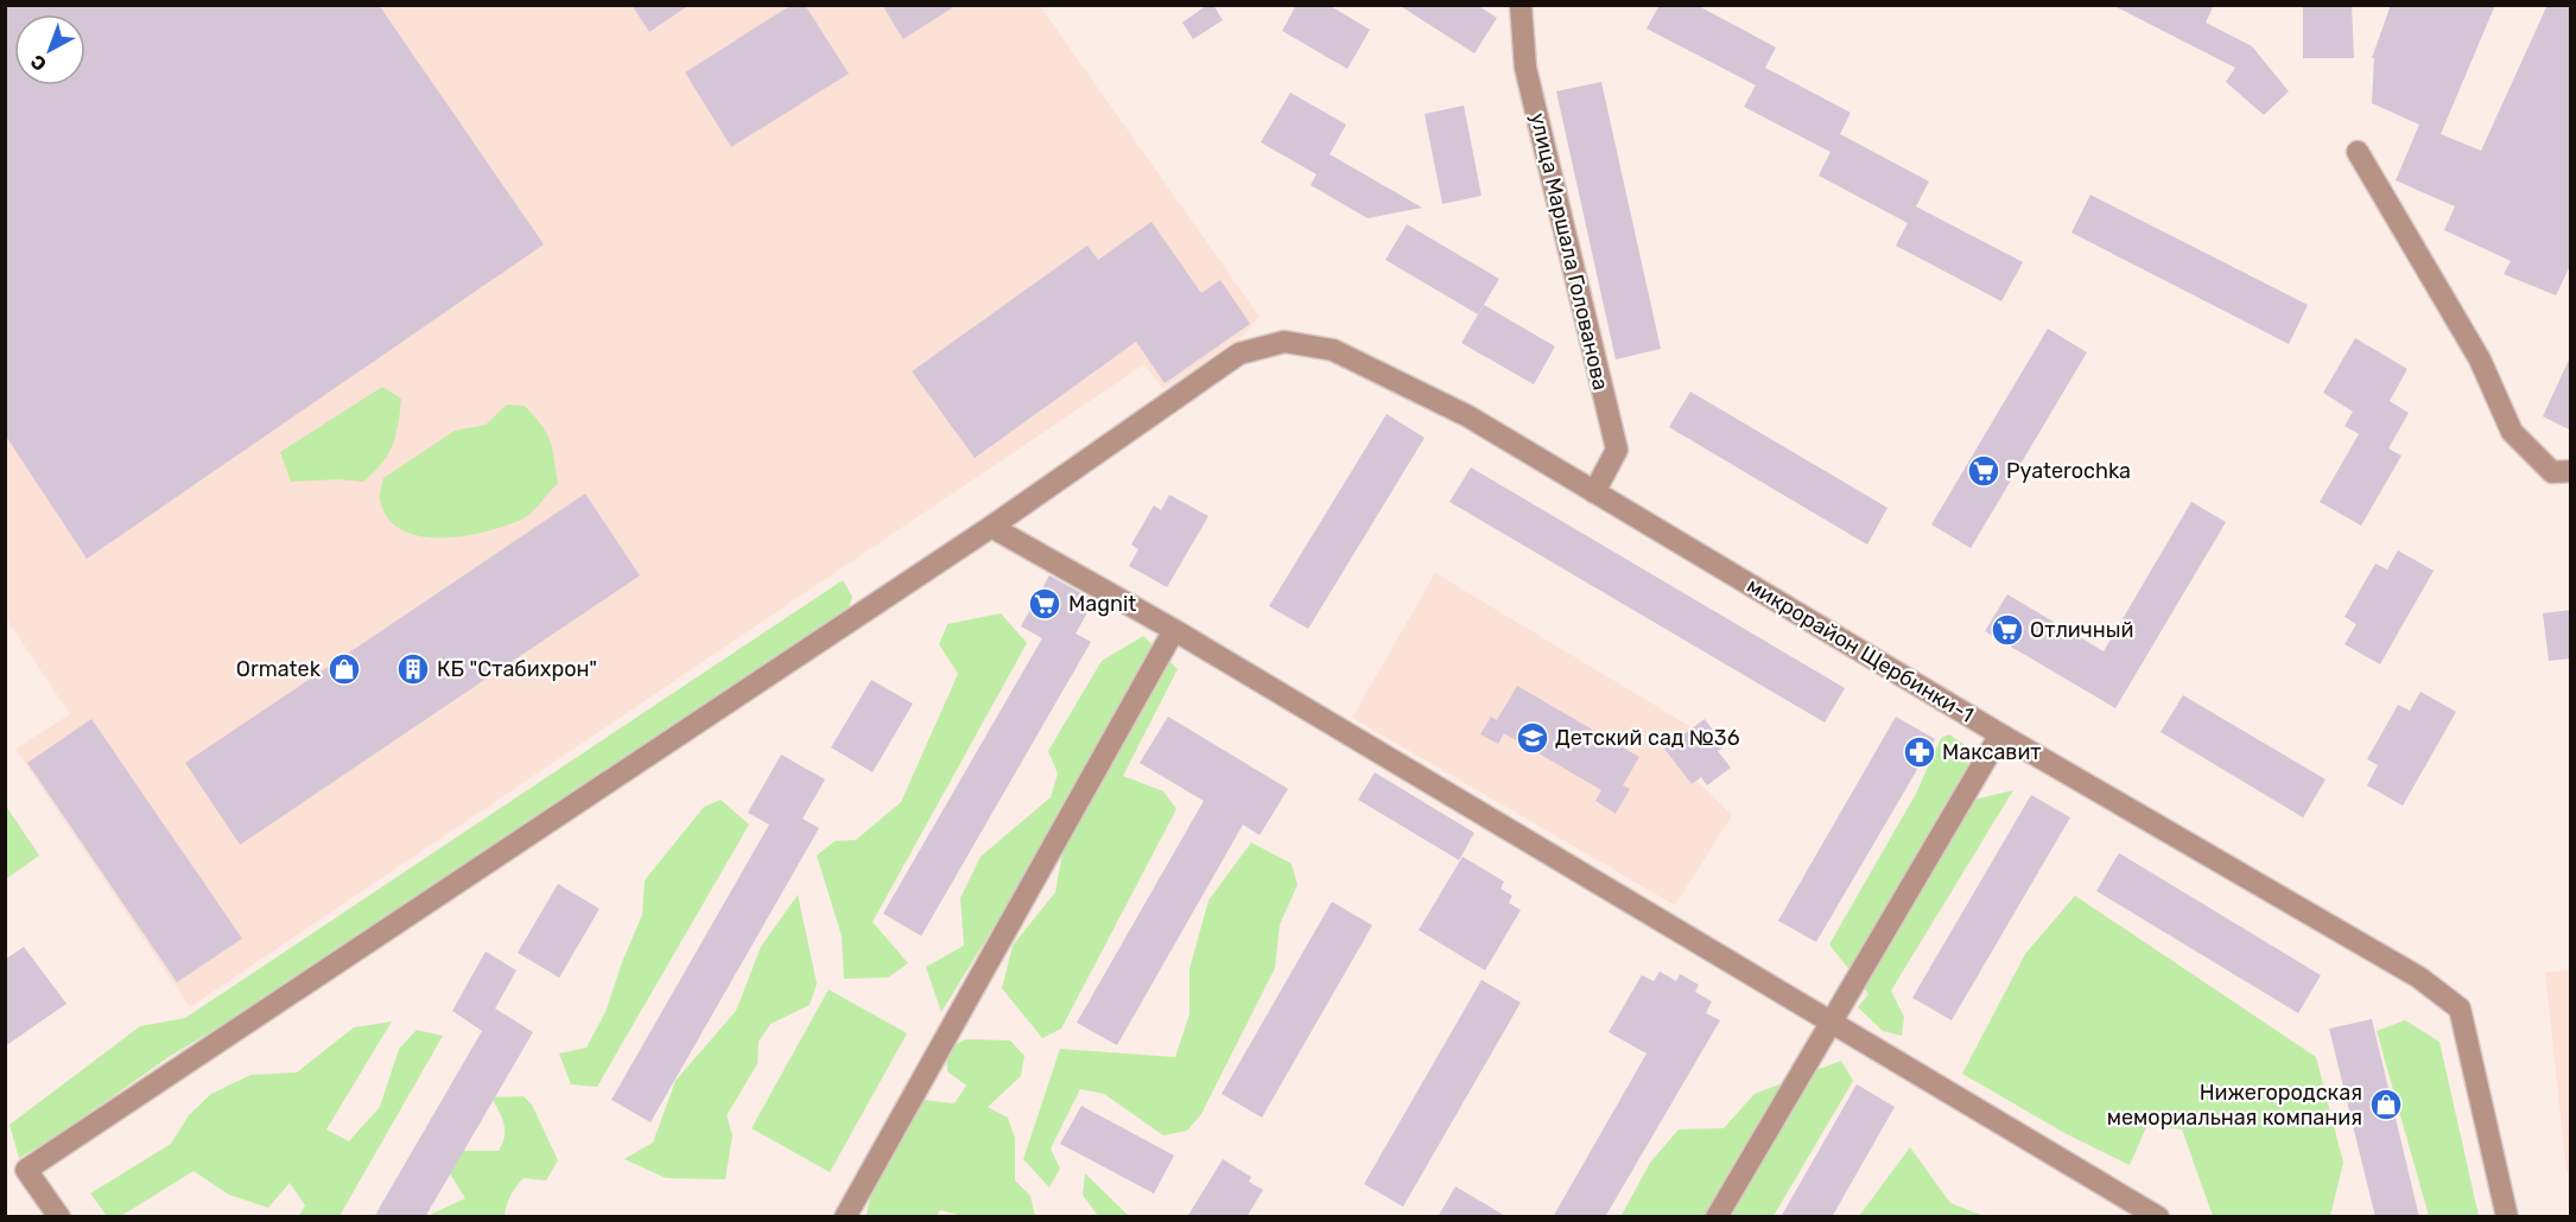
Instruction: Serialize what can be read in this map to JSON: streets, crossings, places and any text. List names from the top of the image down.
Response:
{
  "streets": {
    "street": ["улица Маршала Голованова", "микрорайон Щербинки-1"]
  },
  "crossings": [
    ["улица Маршала Голованова", "микрорайон Щербинки-1"]
  ],
  "places": {
    "supermarket": ["Pyaterochka", "Magnit", "Отличный"],
    "shop": ["Ormatek", "Нижегородская мемориальная компания"],
    "building": ["КБ \"Стабихрон\""],
    "school or university": ["Детский сад №36"],
    "pharmacy": ["Максавит"]
  },
  "north": "bottom left"
}
